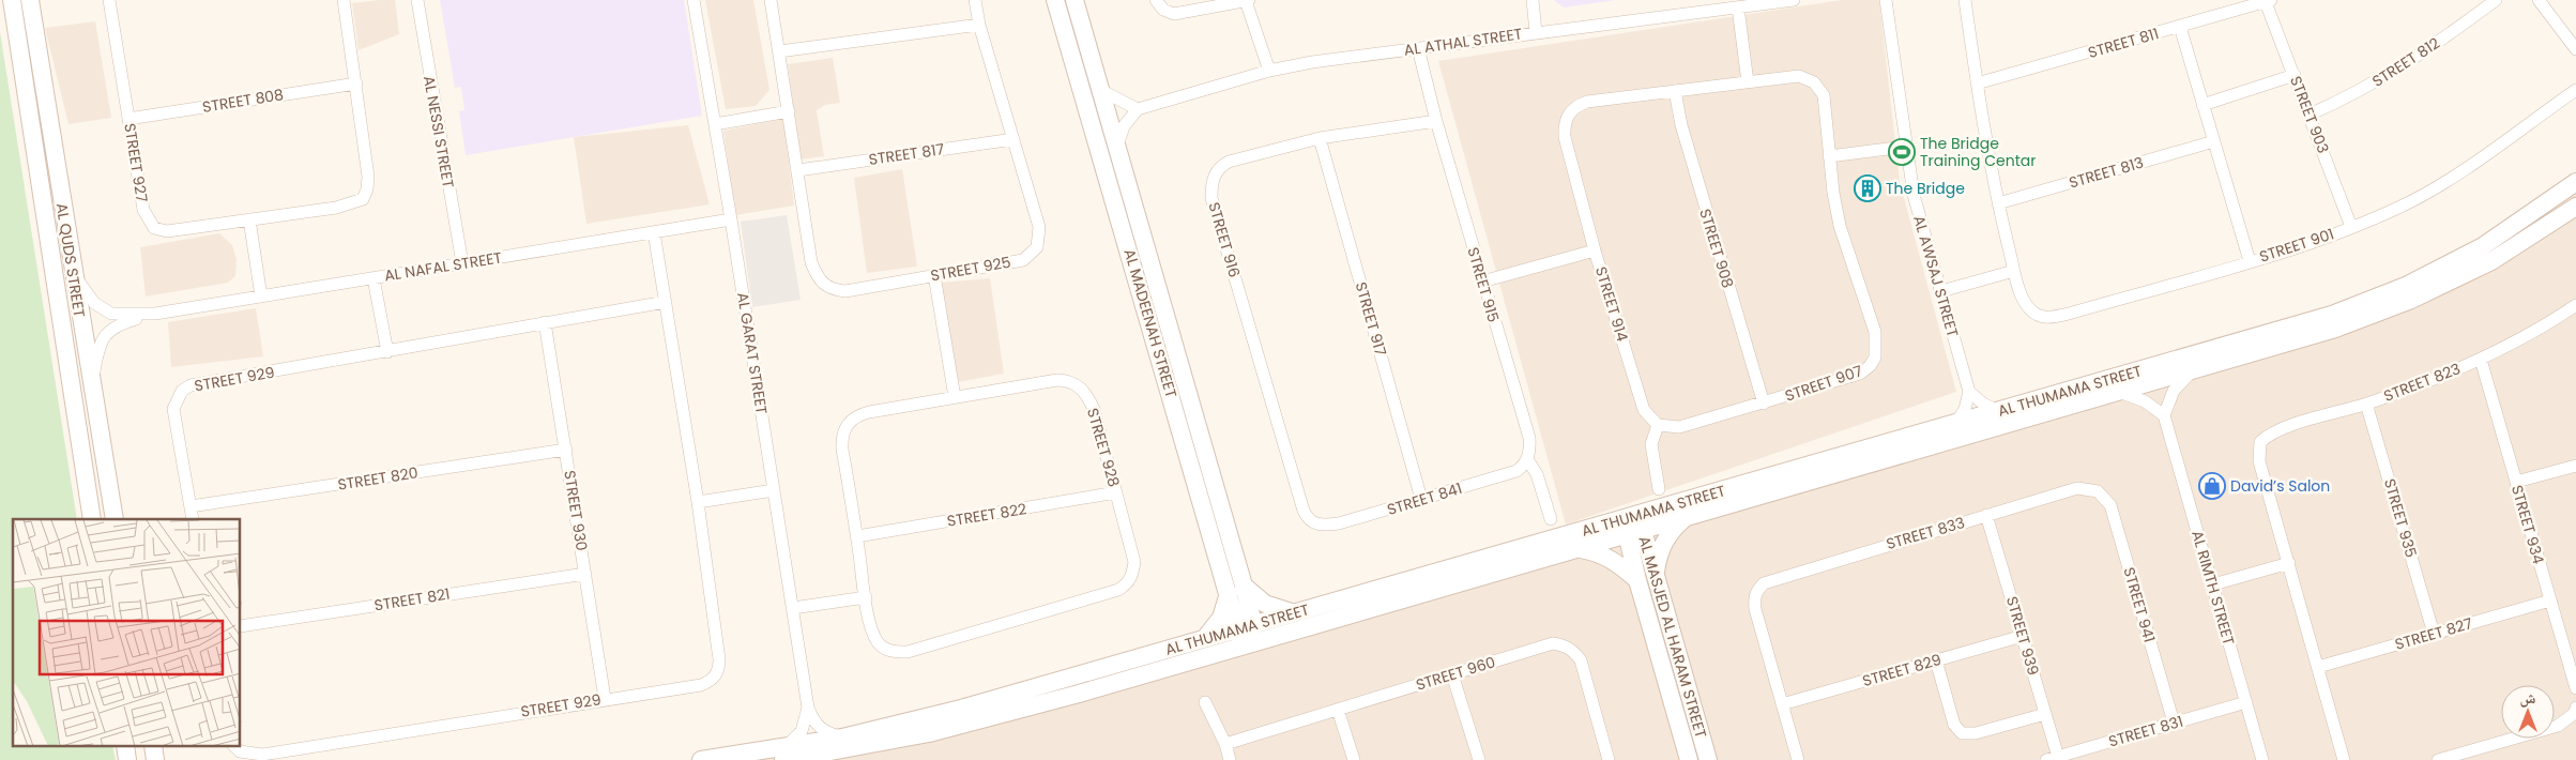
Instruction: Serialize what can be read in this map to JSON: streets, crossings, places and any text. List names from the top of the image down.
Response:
{
  "streets": {
    "street": [
      "AL ATHAL STREET",
      "STREET 811",
      "STREET 812",
      "STREET 808",
      "STREET 903",
      "AL NESSI STREET",
      "STREET 817",
      "STREET 927",
      "STREET 813",
      "STREET 916",
      "STREET 901",
      "STREET 908",
      "AL QUDS STREET",
      "AL NAFAL STREET",
      "STREET 925",
      "AL AWSAJ STREET",
      "STREET 915",
      "STREET 914",
      "STREET 917",
      "AL MADEENAH STREET",
      "AL GARAT STREET",
      "STREET 929",
      "STREET 823",
      "STREET 907",
      "AL THUMAMA STREET",
      "STREET 928",
      "STREET 820",
      "STREET 841",
      "STREET 930",
      "STREET 822",
      "STREET 935",
      "STREET 934",
      "STREET 833",
      "AL RIMTH STREET",
      "STREET 821",
      "STREET 941",
      "STREET 827",
      "STREET 939",
      "AL MASJED AL HARAM STREET",
      "STREET 829",
      "STREET 960",
      "STREET 831"
    ]
  },
  "crossings": [
    ["AL ATHAL STREET", "STREET 915"],
    ["STREET 811", "STREET 903"],
    ["STREET 811", "STREET 901"],
    ["STREET 812", "STREET 903"],
    ["STREET 808", "STREET 927"],
    ["STREET 903", "STREET 901"],
    ["AL NESSI STREET", "AL NAFAL STREET"],
    ["STREET 817", "STREET 925"],
    ["STREET 813", "STREET 901"],
    ["STREET 916", "STREET 915"],
    ["STREET 916", "STREET 917"],
    ["STREET 916", "STREET 841"],
    ["STREET 908", "STREET 907"],
    ["AL QUDS STREET", "AL NAFAL STREET"],
    ["AL NAFAL STREET", "AL GARAT STREET"],
    ["AL NAFAL STREET", "STREET 929"],
    ["STREET 915", "STREET 841"],
    ["STREET 914", "STREET 907"],
    ["STREET 917", "STREET 841"],
    ["AL MADEENAH STREET", "AL THUMAMA STREET"],
    ["AL GARAT STREET", "AL THUMAMA STREET"],
    ["STREET 929", "STREET 820"],
    ["STREET 929", "STREET 930"],
    ["STREET 823", "STREET 935"],
    ["STREET 823", "STREET 934"],
    ["AL THUMAMA STREET", "AL MASJED AL HARAM STREET"],
    ["STREET 928", "STREET 822"],
    ["STREET 820", "STREET 930"],
    ["STREET 930", "STREET 821"],
    ["STREET 935", "STREET 827"],
    ["STREET 934", "STREET 827"],
    ["STREET 833", "STREET 941"],
    ["STREET 833", "STREET 939"],
    ["STREET 833", "STREET 829"],
    ["AL RIMTH STREET", "STREET 831"],
    ["STREET 941", "STREET 831"],
    ["STREET 939", "STREET 829"],
    ["STREET 939", "STREET 831"]
  ],
  "places": {
    "sports": ["The Bridge Training Centar"],
    "building": ["The Bridge"],
    "shop": ["David’s Salon"]
  },
  "north": "top"
}
